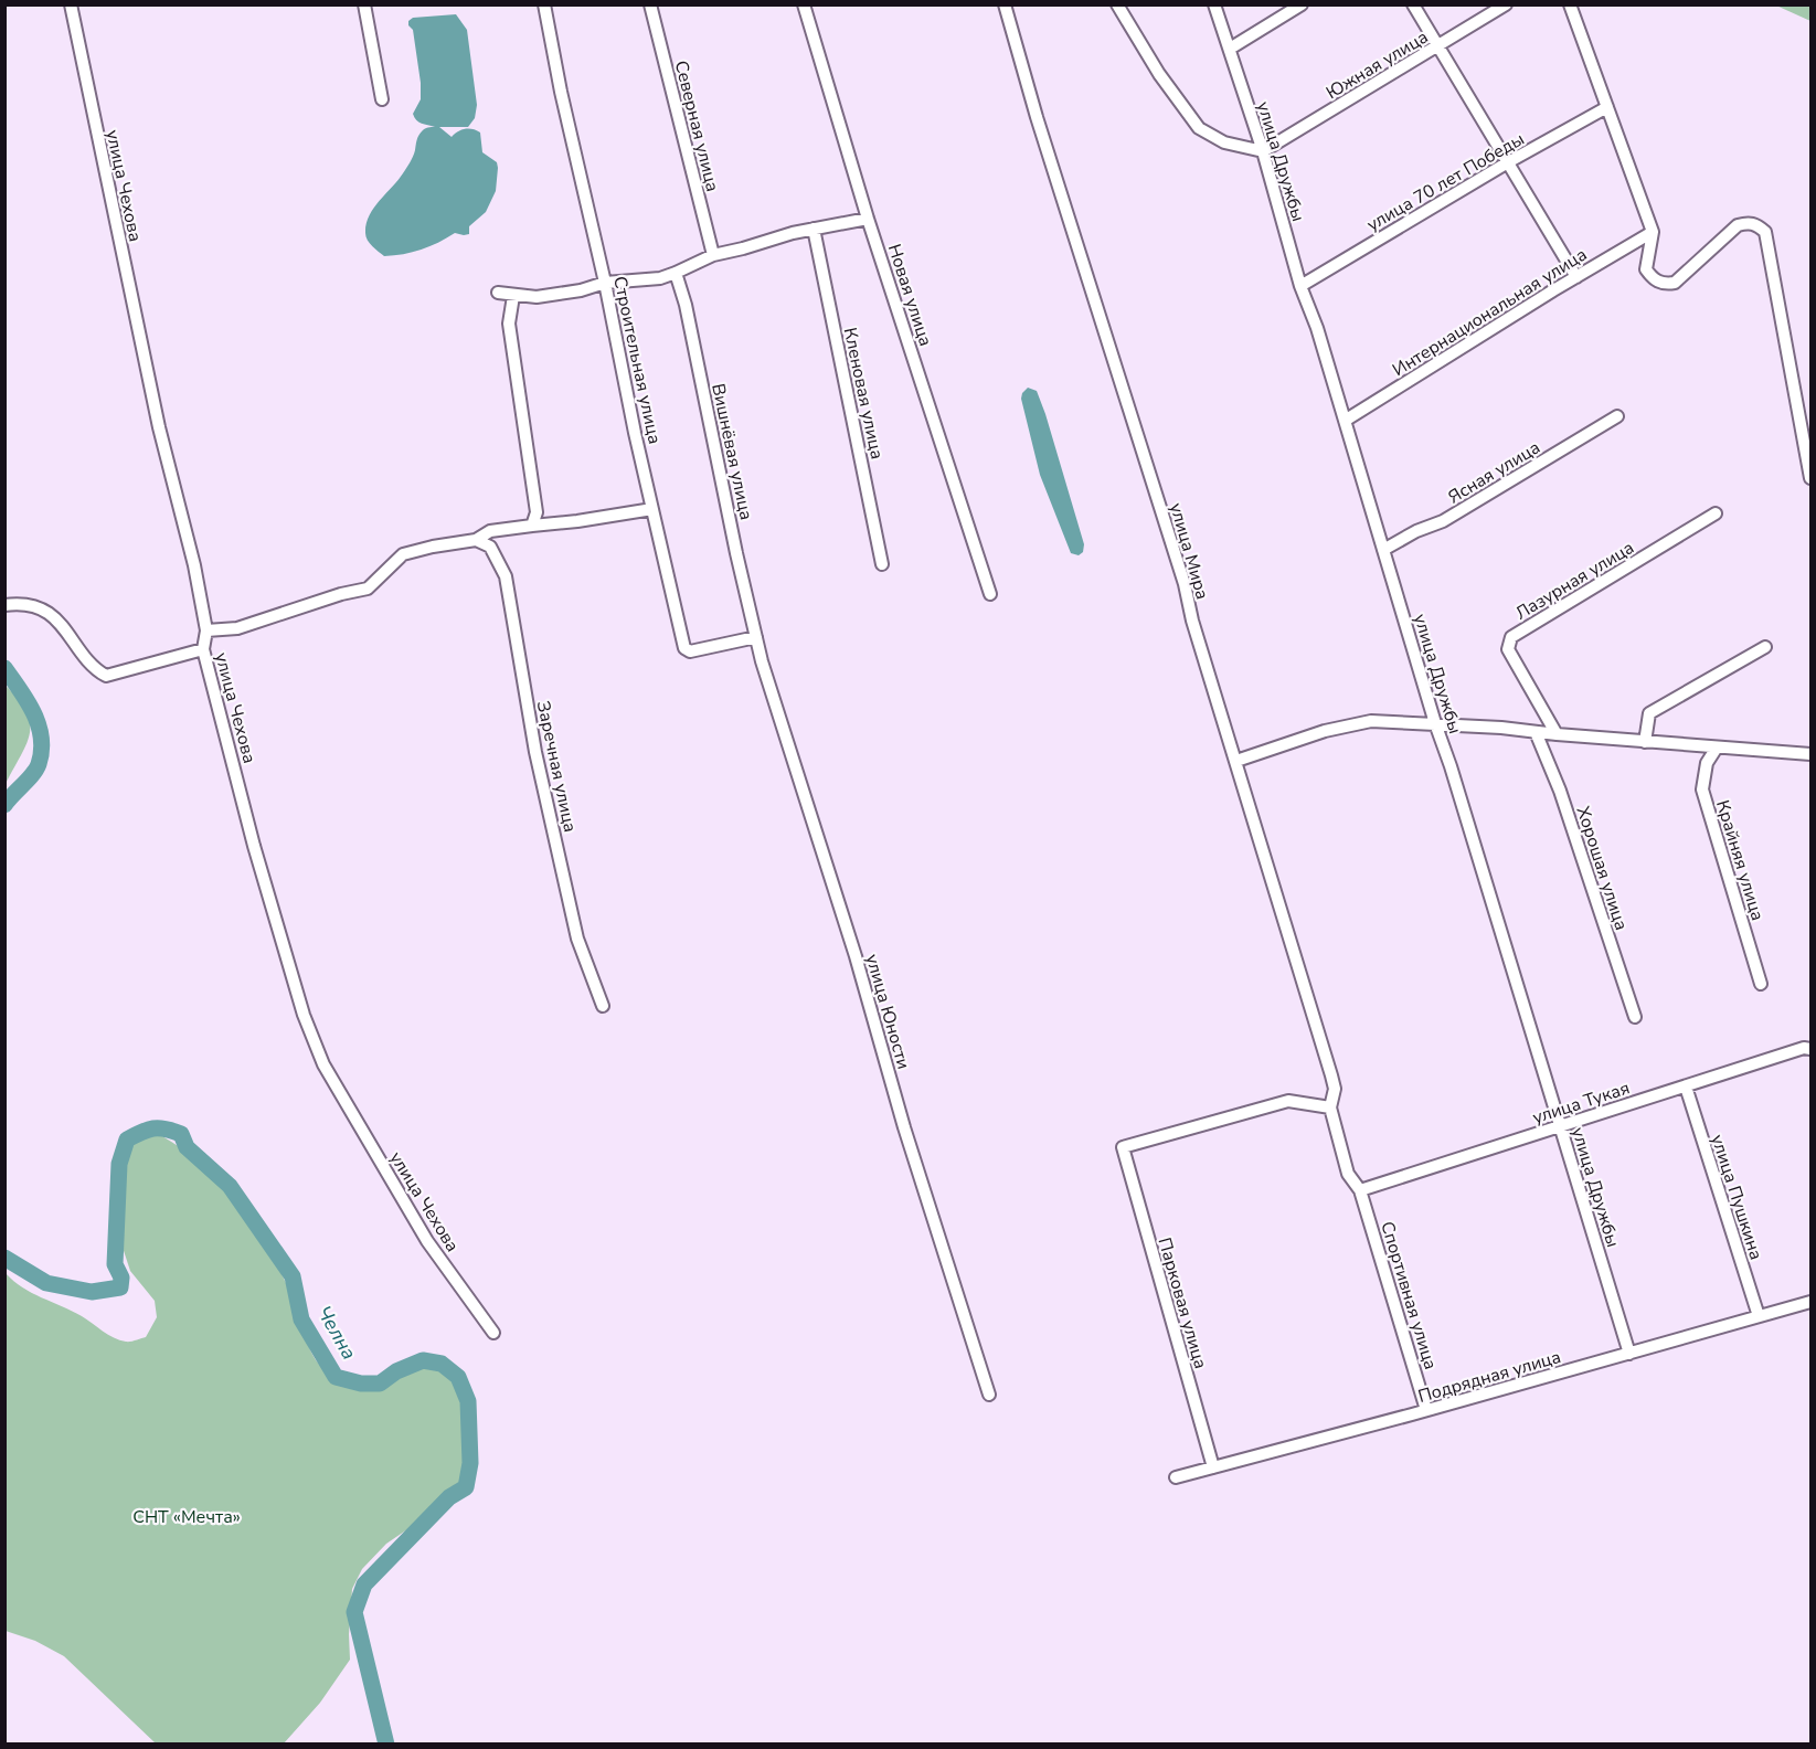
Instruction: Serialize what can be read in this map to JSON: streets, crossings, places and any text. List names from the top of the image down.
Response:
{
  "streets": {
    "street": [
      "Южная улица",
      "Северная улица",
      "улица Дружбы",
      "улица 70 лет Победы",
      "улица Чехова",
      "Новая улица",
      "Интернациональная улица",
      "Строительная улица",
      "Кленовая улица",
      "Вишнёвая улица",
      "Ясная улица",
      "улица Мира",
      "Лазурная улица",
      "Заречная улица",
      "Крайняя улица",
      "Хорошая улица",
      "улица Юности",
      "улица Тукая",
      "улица Пушкина",
      "Спортивная улица",
      "Парковая улица",
      "Подрядная улица"
    ]
  },
  "crossings": [
    ["Южная улица", "улица Дружбы"],
    ["улица Дружбы", "улица 70 лет Победы"],
    ["улица Дружбы", "Интернациональная улица"],
    ["улица Дружбы", "Ясная улица"],
    ["улица Дружбы", "улица Тукая"],
    ["улица Дружбы", "Подрядная улица"],
    ["Строительная улица", "Вишнёвая улица"],
    ["Строительная улица", "улица Юности"],
    ["Вишнёвая улица", "улица Юности"],
    ["улица Мира", "Спортивная улица"],
    ["улица Мира", "Парковая улица"],
    ["улица Тукая", "улица Пушкина"],
    ["улица Тукая", "Спортивная улица"],
    ["улица Пушкина", "Подрядная улица"],
    ["Спортивная улица", "Парковая улица"],
    ["Спортивная улица", "Подрядная улица"],
    ["Парковая улица", "Подрядная улица"]
  ],
  "water": ["Челна"],
  "parks": ["СНТ «Мечта»"]
}
